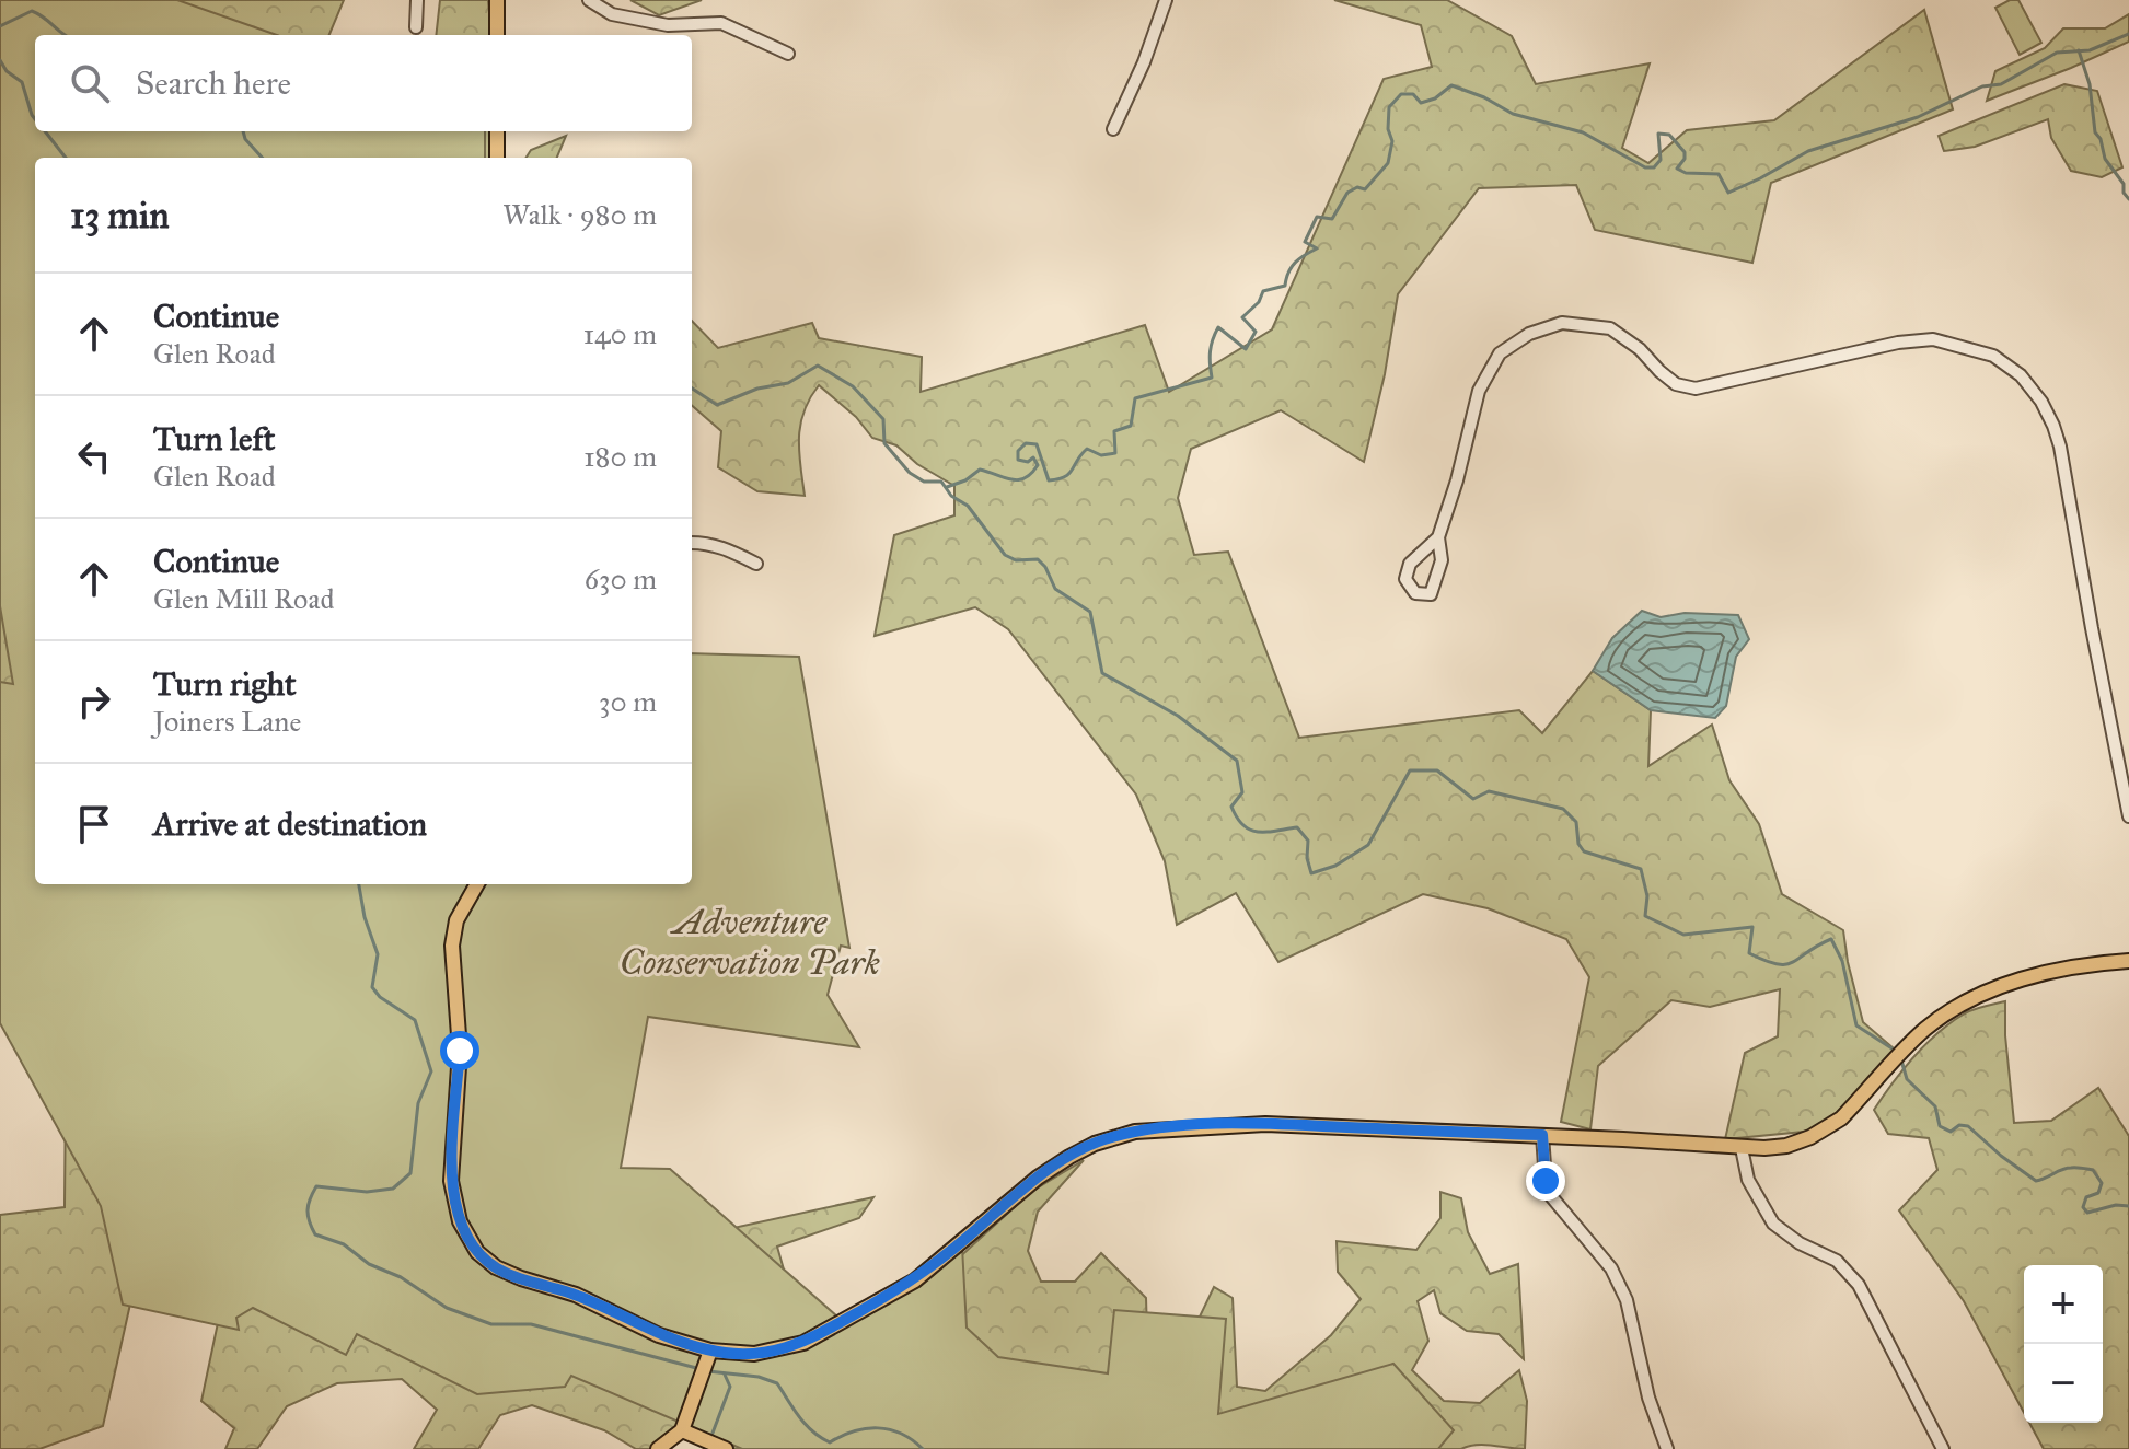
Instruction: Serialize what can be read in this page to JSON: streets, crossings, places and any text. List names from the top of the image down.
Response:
{
  "parks": ["Adventure Conservation Park"],
  "page": {
    "search": "Search here",
    "heading": ["13 min", "Walk · 980 m"],
    "list": [
      ["Continue", "Glen Road", "140 m"],
      ["Turn left", "Glen Road", "180 m"],
      ["Continue", "Glen Mill Road", "630 m"],
      ["Turn right", "Joiners Lane", "30 m"],
      "Arrive at destination"
    ],
    "map_buttons": ["+", "−"]
  }
}
